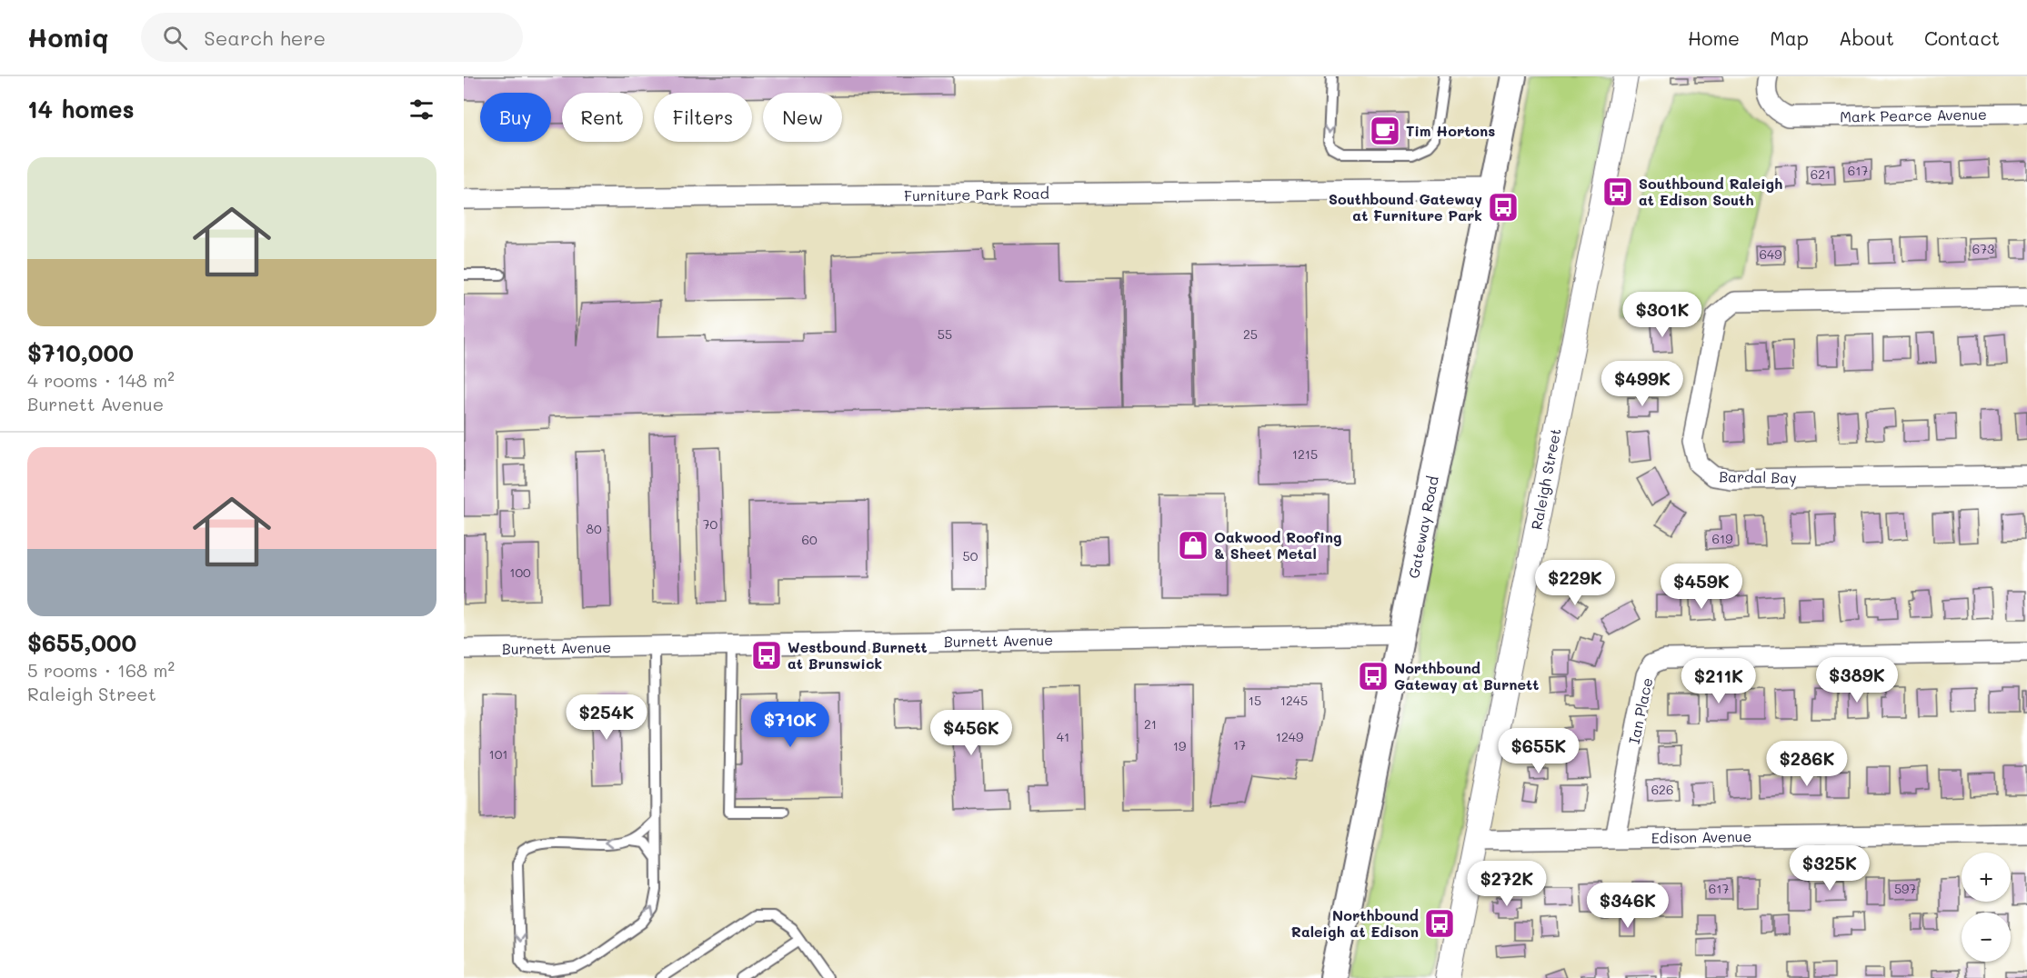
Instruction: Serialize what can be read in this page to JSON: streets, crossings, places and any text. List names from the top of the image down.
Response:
{
  "streets": {
    "main road": ["Gateway Road"],
    "street": [
      "Mark Pearce Avenue",
      "Furniture Park Road",
      "Bardal Bay",
      "Raleigh Street",
      "Burnett Avenue",
      "Ian Place",
      "Edison Avenue"
    ]
  },
  "crossings": [
    ["Furniture Park Road", "Gateway Road"],
    ["Raleigh Street", "Edison Avenue"],
    ["Gateway Road", "Burnett Avenue"],
    ["Ian Place", "Edison Avenue"]
  ],
  "places": {
    "cafe": ["Tim Hortons"],
    "bus stop": [
      "Southbound Raleigh at Edison South",
      "Southbound Gateway at Furniture Park",
      "Westbound Burnett at Brunswick",
      "Northbound Gateway at Burnett",
      "Northbound Raleigh at Edison"
    ],
    "shop": ["Oakwood Roofing & Sheet Metal"]
  },
  "house_numbers": [
    "617",
    "621",
    "673",
    "649",
    "55",
    "25",
    "1215",
    "70",
    "80",
    "619",
    "60",
    "50",
    "100",
    "15",
    "1245",
    "21",
    "41",
    "1249",
    "17",
    "19",
    "101",
    "626",
    "617",
    "597"
  ],
  "page": {
    "header": "Homiq",
    "search": "Search here",
    "nav": [
      "Home",
      "Map",
      "About",
      "Contact"
    ],
    "heading": "14 homes",
    "chip": [
      "Buy",
      "Rent",
      "Filters",
      "New"
    ],
    "list": [
      {
        "name": "$710,000",
        "note": "4 rooms · 148 m² · Burnett Avenue"
      },
      {
        "name": "$655,000",
        "note": "5 rooms · 168 m² · Raleigh Street"
      }
    ],
    "price": [
      "$301K",
      "$499K",
      "$229K",
      "$459K",
      "$389K",
      "$211K",
      "$254K",
      "$710K",
      "$456K",
      "$655K",
      "$286K",
      "$325K",
      "$272K",
      "$346K"
    ],
    "map_buttons": ["+", "−"]
  }
}
